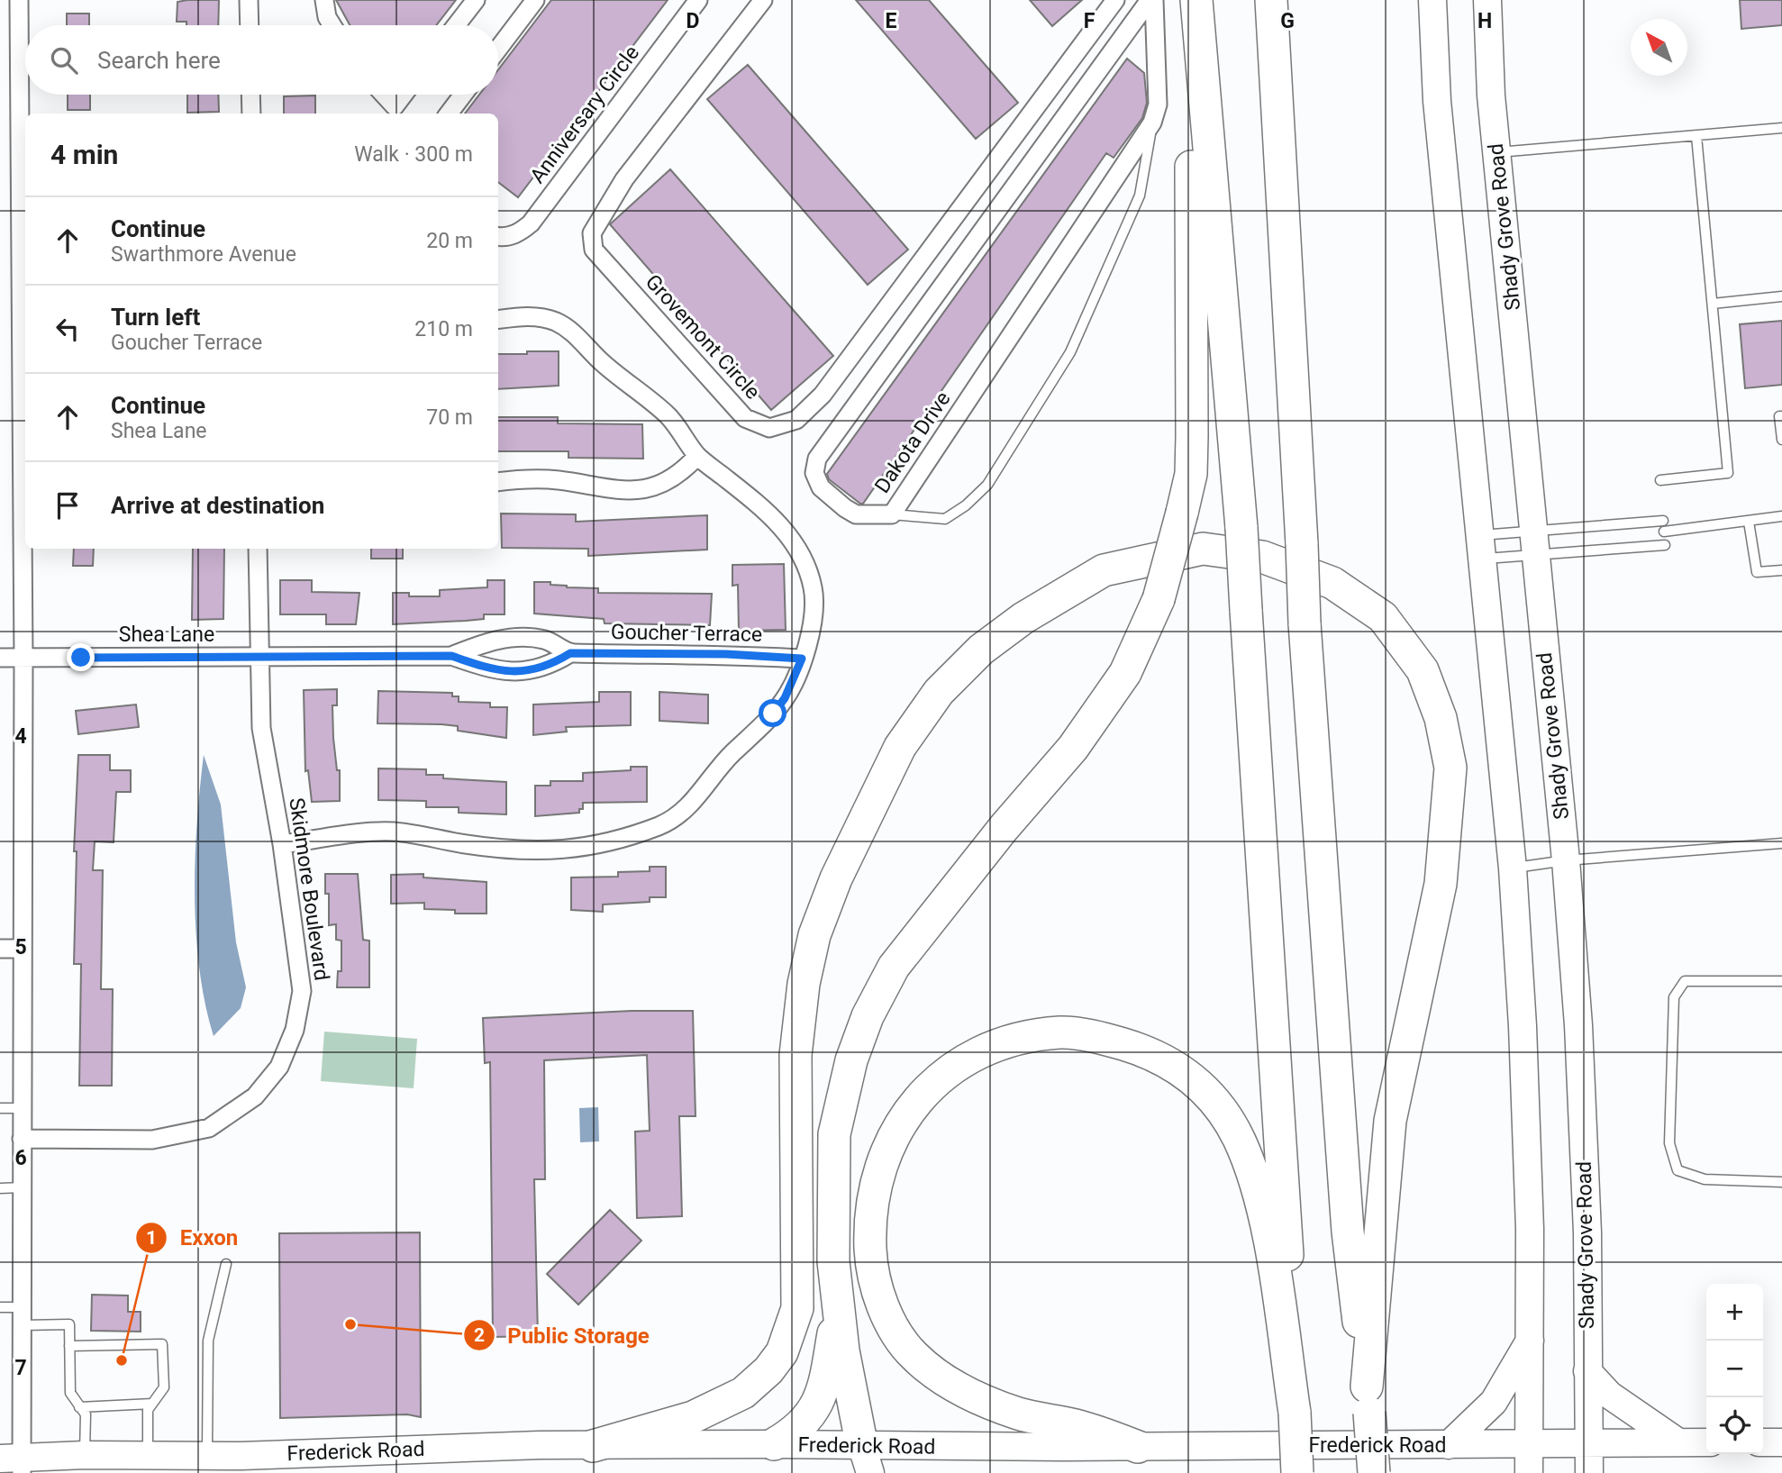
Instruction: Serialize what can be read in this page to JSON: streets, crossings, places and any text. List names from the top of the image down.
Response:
{
  "streets": {
    "main road": ["Shady Grove Road", "Frederick Road"],
    "street": [
      "Anniversary Circle",
      "Grovemont Circle",
      "Dakota Drive",
      "Goucher Terrace",
      "Shea Lane",
      "Skidmore Boulevard"
    ]
  },
  "crossings": [
    ["Shady Grove Road", "Frederick Road"],
    ["Goucher Terrace", "Shea Lane"],
    ["Goucher Terrace", "Skidmore Boulevard"],
    ["Shea Lane", "Skidmore Boulevard"]
  ],
  "places": ["Public Storage", "Exxon"],
  "north": "top left",
  "page": {
    "search": "Search here",
    "heading": ["4 min", "Walk · 300 m"],
    "list": [
      ["Continue", "Swarthmore Avenue", "20 m"],
      ["Turn left", "Goucher Terrace", "210 m"],
      ["Continue", "Shea Lane", "70 m"],
      "Arrive at destination"
    ],
    "map_buttons": ["+", "−"]
  },
  "grid": {
    "columns": [
      "D",
      "E",
      "F",
      "G",
      "H"
    ],
    "rows": [
      "4",
      "5",
      "6",
      "7"
    ]
  }
}
